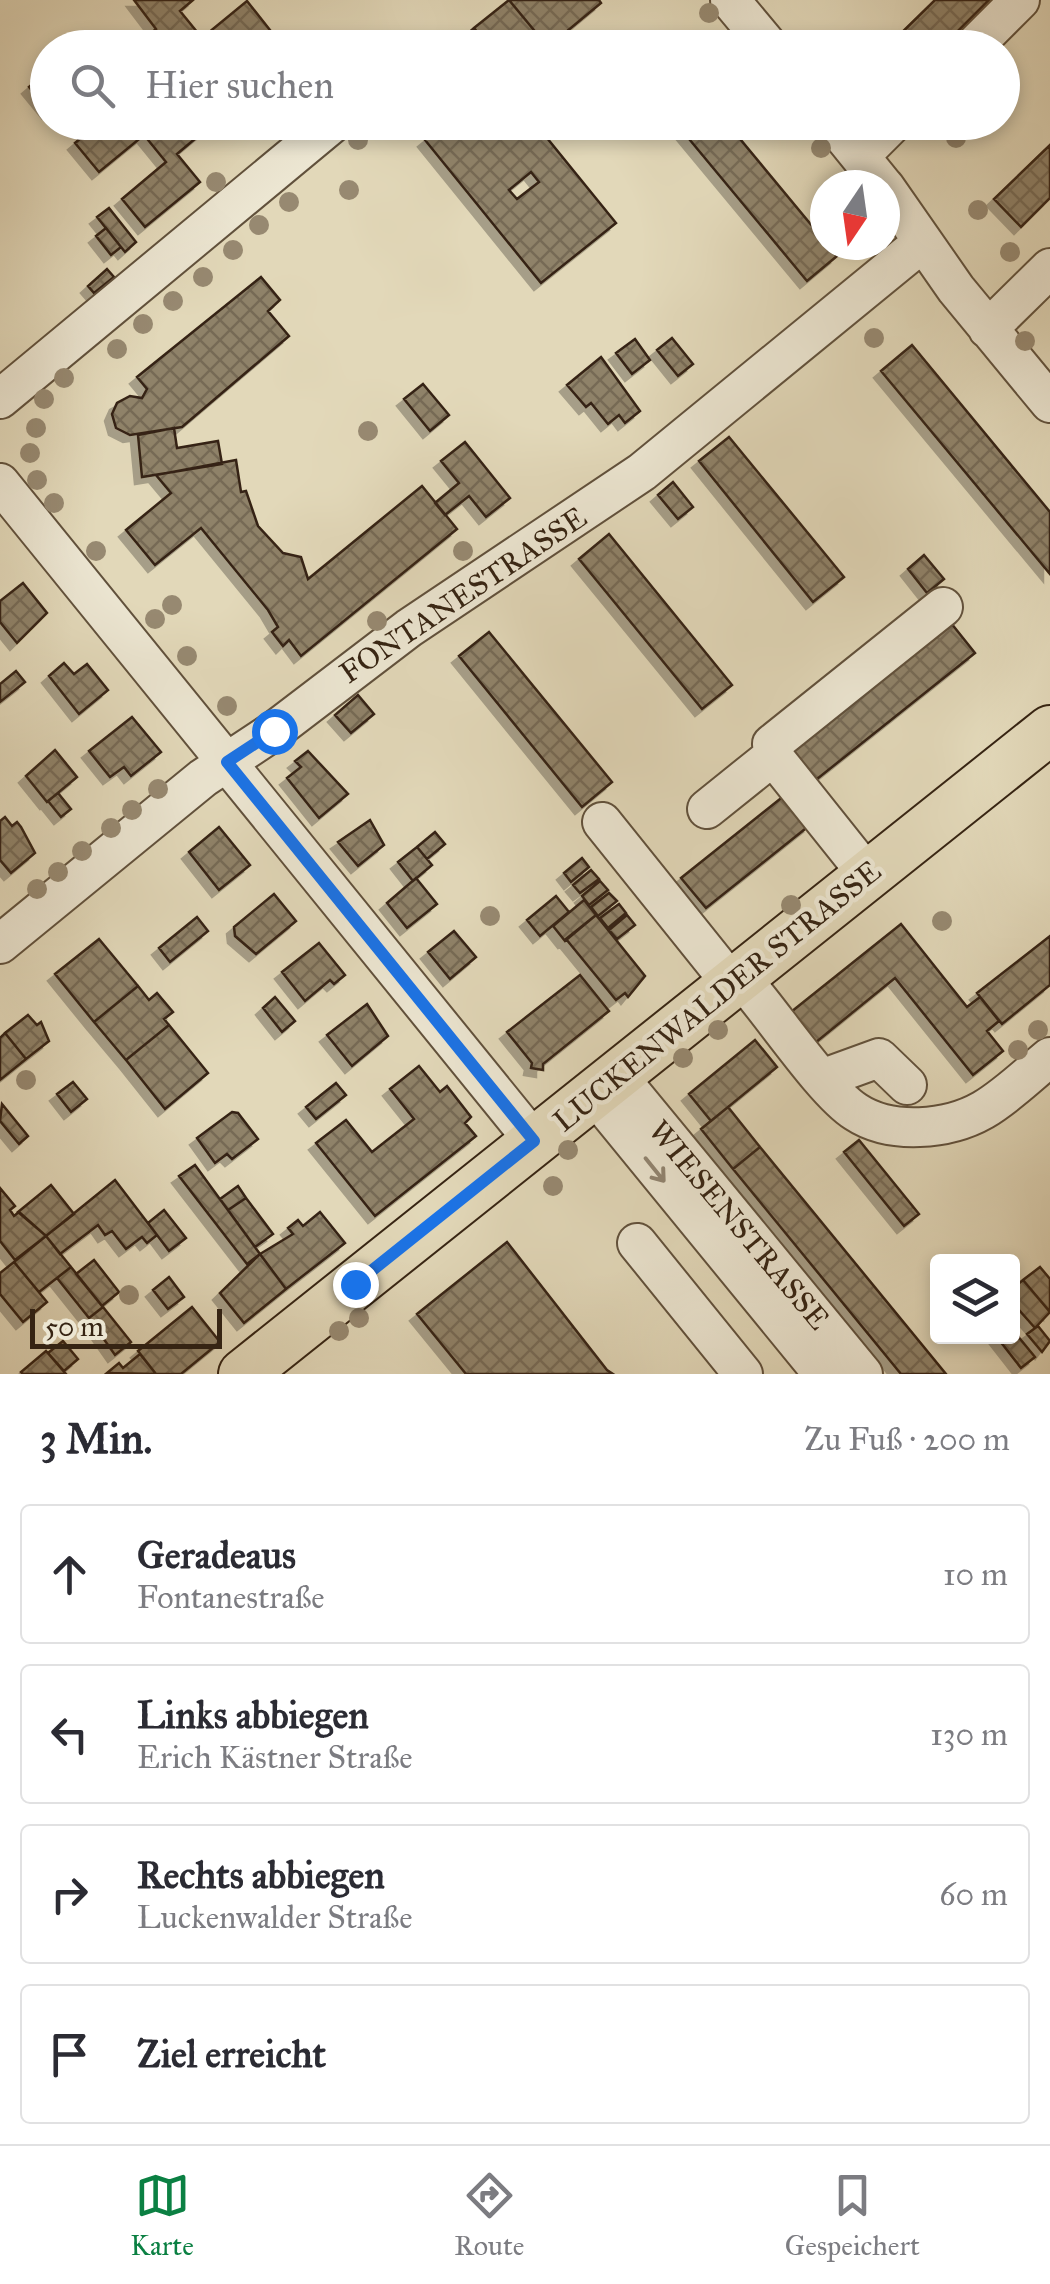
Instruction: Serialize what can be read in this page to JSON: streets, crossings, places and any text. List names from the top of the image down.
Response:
{
  "streets": {
    "main road": ["LUCKENWALDER STRASSE"],
    "street": ["FONTANESTRASSE", "WIESENSTRASSE"]
  },
  "crossings": [
    ["LUCKENWALDER STRASSE", "WIESENSTRASSE"]
  ],
  "scale_bar": "50 m",
  "north": "bottom",
  "page": {
    "search": "Hier suchen",
    "scale": "50 m",
    "heading": ["3 Min.", "Zu Fuß · 200 m"],
    "list": [
      ["Geradeaus", "Fontanestraße", "10 m"],
      ["Links abbiegen", "Erich Kästner Straße", "130 m"],
      ["Rechts abbiegen", "Luckenwalder Straße", "60 m"],
      "Ziel erreicht"
    ],
    "nav": ["Karte", "Route", "Gespeichert"]
  }
}
